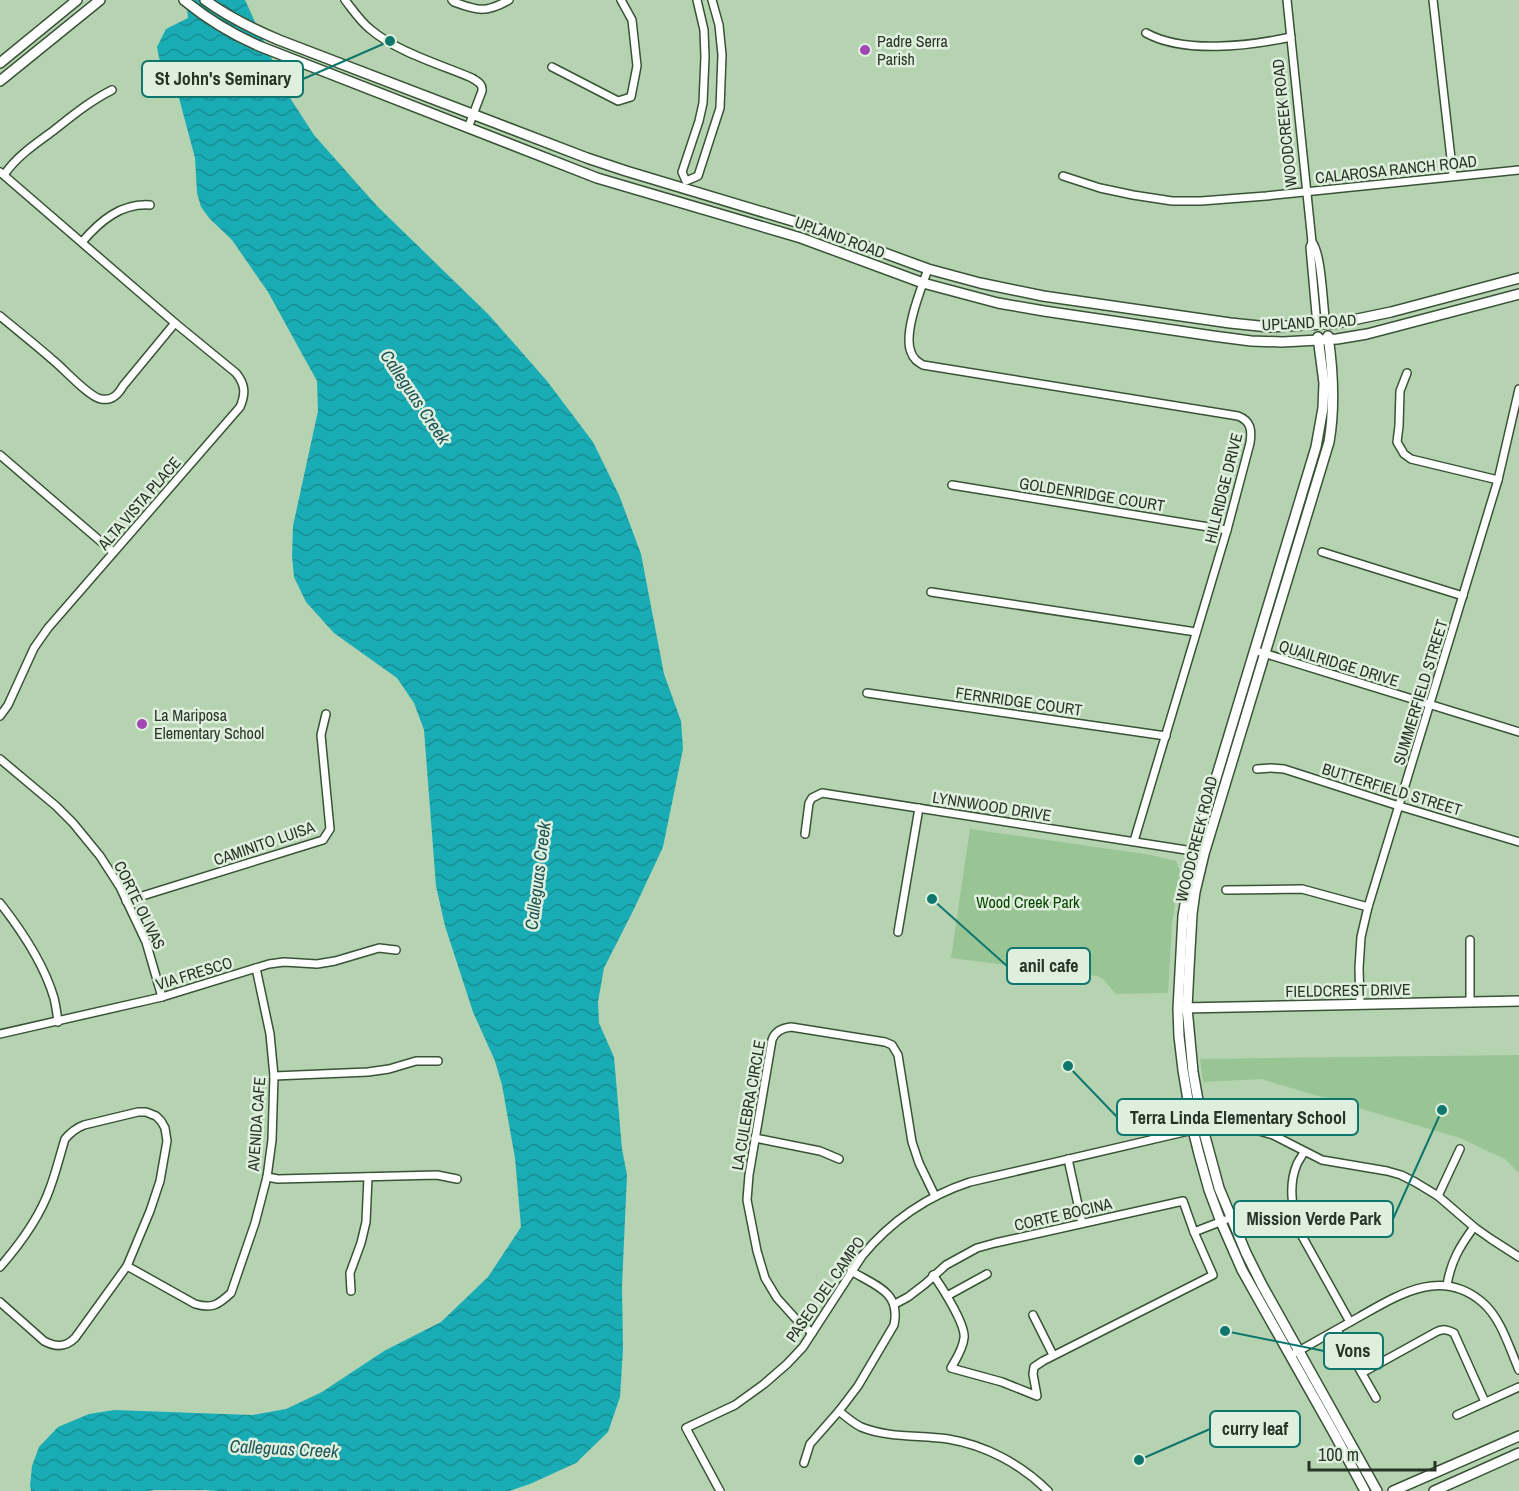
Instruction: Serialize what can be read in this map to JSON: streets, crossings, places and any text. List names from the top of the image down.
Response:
{
  "streets": {
    "main road": ["WOODCREEK ROAD", "UPLAND ROAD", "FIELDCREST DRIVE"],
    "street": [
      "CALAROSA RANCH ROAD",
      "HILLRIDGE DRIVE",
      "GOLDENRIDGE COURT",
      "ALTA VISTA PLACE",
      "QUAILRIDGE DRIVE",
      "SUMMERFIELD STREET",
      "FERNRIDGE COURT",
      "BUTTERFIELD STREET",
      "LYNNWOOD DRIVE",
      "CAMINITO LUISA",
      "CORTE OLIVAS",
      "VIA FRESCO",
      "LA CULEBRA CIRCLE",
      "AVENIDA CAFE",
      "CORTE BOCINA",
      "PASEO DEL CAMPO"
    ]
  },
  "crossings": [
    ["WOODCREEK ROAD", "CALAROSA RANCH ROAD"],
    ["WOODCREEK ROAD", "UPLAND ROAD"],
    ["WOODCREEK ROAD", "QUAILRIDGE DRIVE"],
    ["WOODCREEK ROAD", "LYNNWOOD DRIVE"],
    ["WOODCREEK ROAD", "FIELDCREST DRIVE"],
    ["WOODCREEK ROAD", "PASEO DEL CAMPO"],
    ["UPLAND ROAD", "HILLRIDGE DRIVE"],
    ["HILLRIDGE DRIVE", "GOLDENRIDGE COURT"],
    ["HILLRIDGE DRIVE", "FERNRIDGE COURT"],
    ["HILLRIDGE DRIVE", "LYNNWOOD DRIVE"],
    ["QUAILRIDGE DRIVE", "SUMMERFIELD STREET"],
    ["SUMMERFIELD STREET", "BUTTERFIELD STREET"],
    ["SUMMERFIELD STREET", "FIELDCREST DRIVE"],
    ["CAMINITO LUISA", "CORTE OLIVAS"],
    ["CORTE OLIVAS", "VIA FRESCO"],
    ["VIA FRESCO", "AVENIDA CAFE"],
    ["LA CULEBRA CIRCLE", "PASEO DEL CAMPO"]
  ],
  "water": ["Calleguas Creek"],
  "parks": ["Wood Creek Park"],
  "places": [
    "St John's Seminary",
    "Padre Serra Parish",
    "La Mariposa Elementary School",
    "anil cafe",
    "Terra Linda Elementary School",
    "Mission Verde Park",
    "Vons",
    "curry leaf"
  ],
  "scale_bar": "100 m"
}
